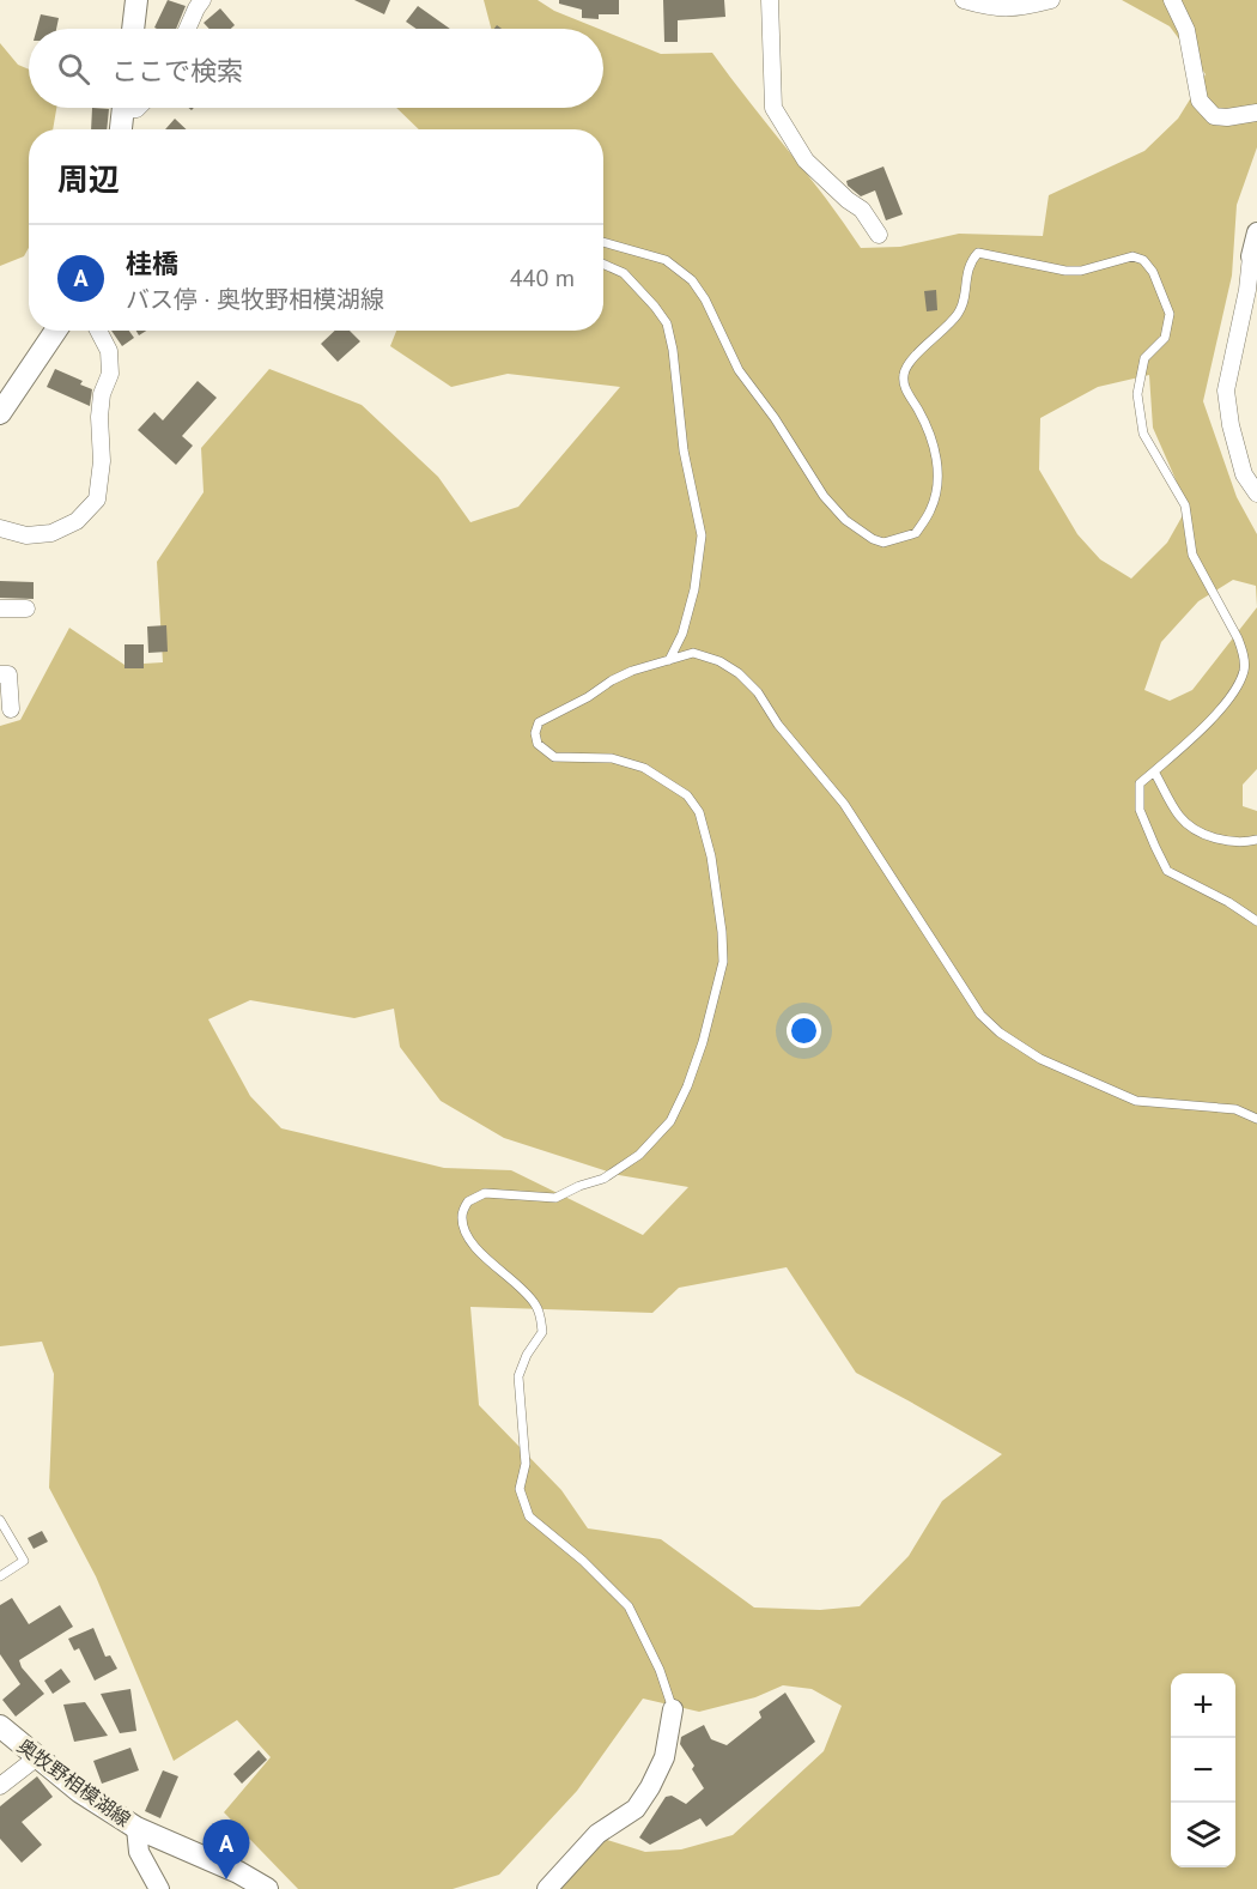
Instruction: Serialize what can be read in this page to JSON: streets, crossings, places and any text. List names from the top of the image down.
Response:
{
  "streets": {
    "main road": ["奥牧野相模湖線"]
  },
  "page": {
    "search": "ここで検索",
    "heading": "周辺",
    "list": [
      {
        "mark": "A",
        "name": "桂橋",
        "note": "バス停 · 奥牧野相模湖線",
        "value": "440 m"
      }
    ],
    "map_buttons": ["+", "−"],
    "pins": "A"
  }
}
